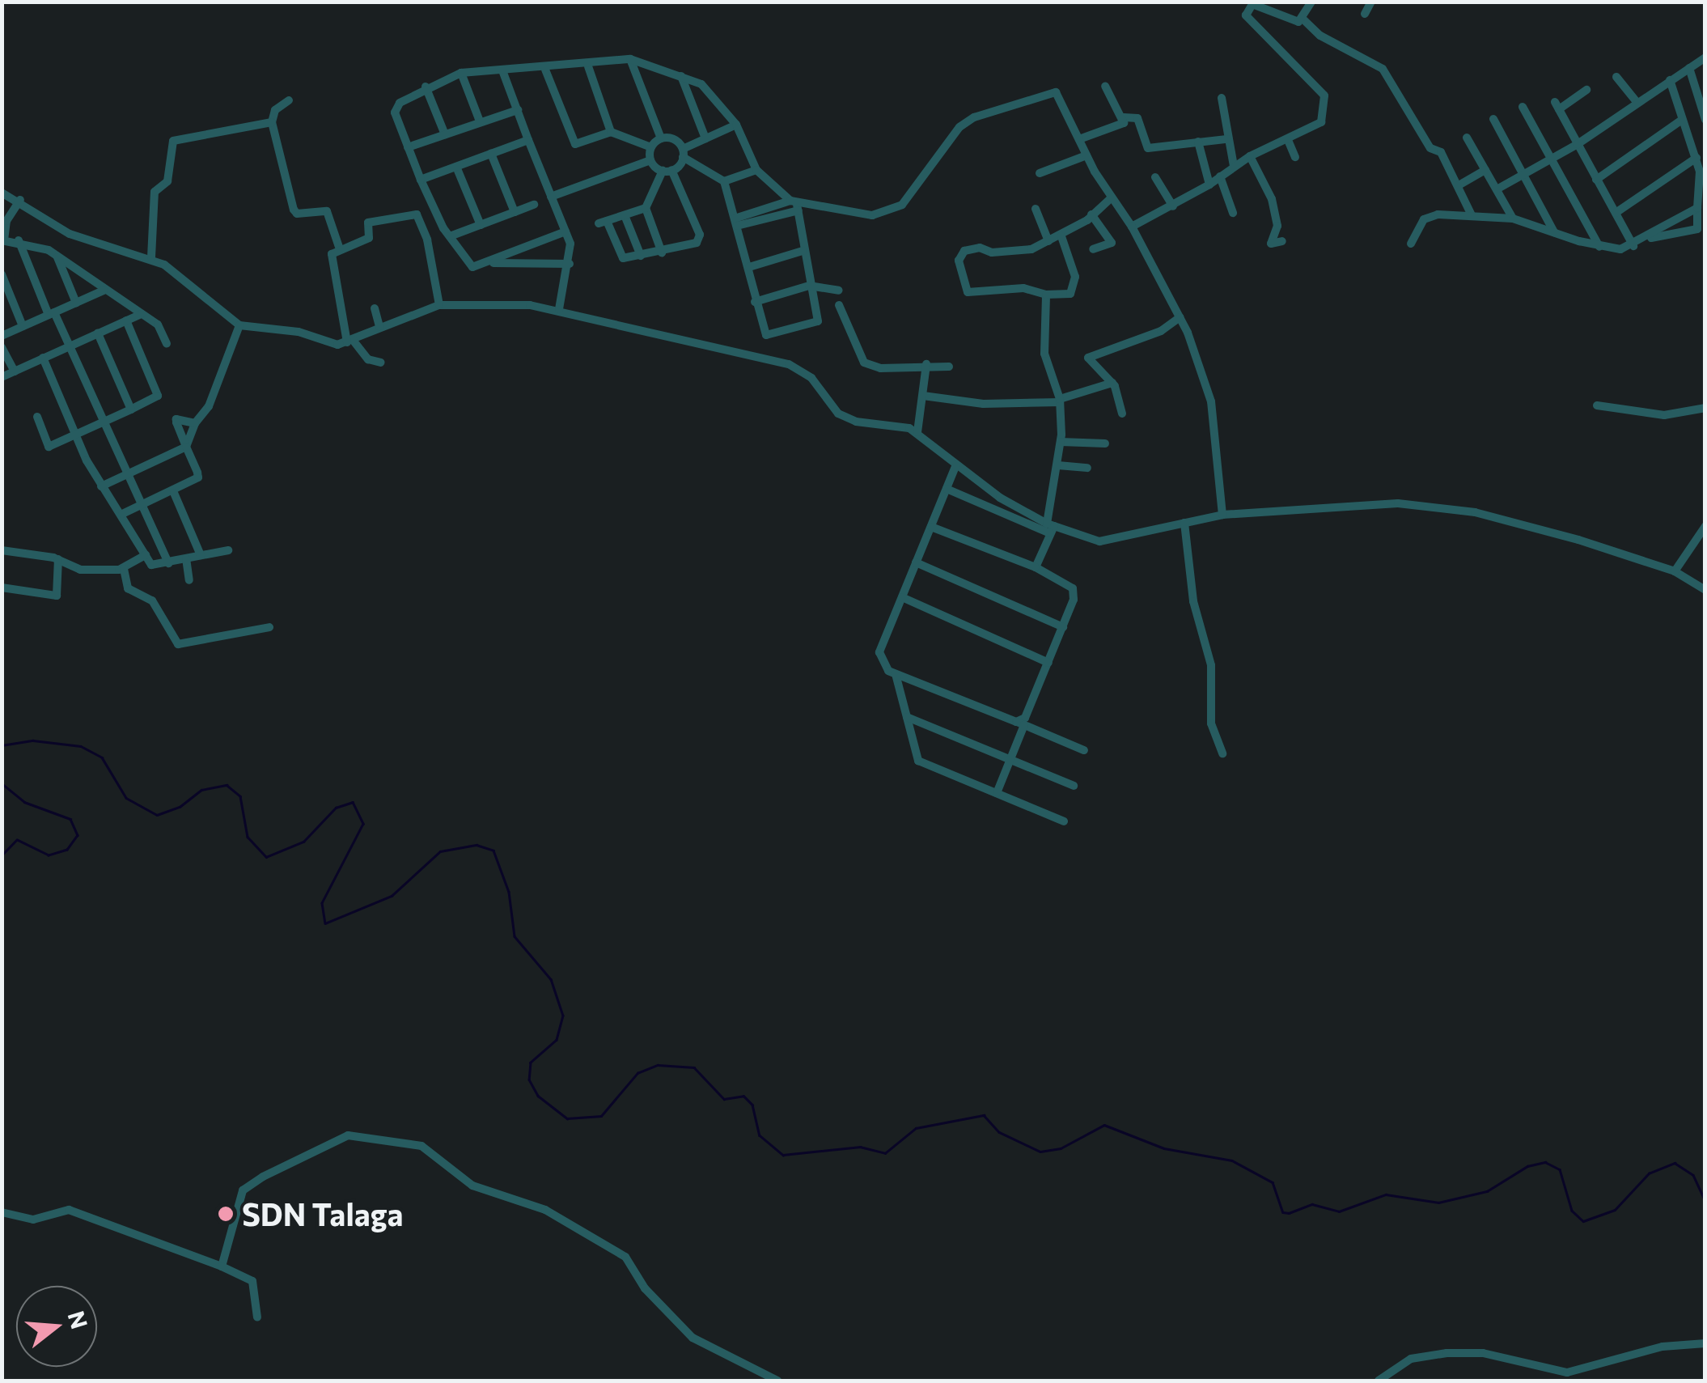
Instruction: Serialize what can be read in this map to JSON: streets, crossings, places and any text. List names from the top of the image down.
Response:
{
  "places": ["SDN Talaga"],
  "north": "right"
}
